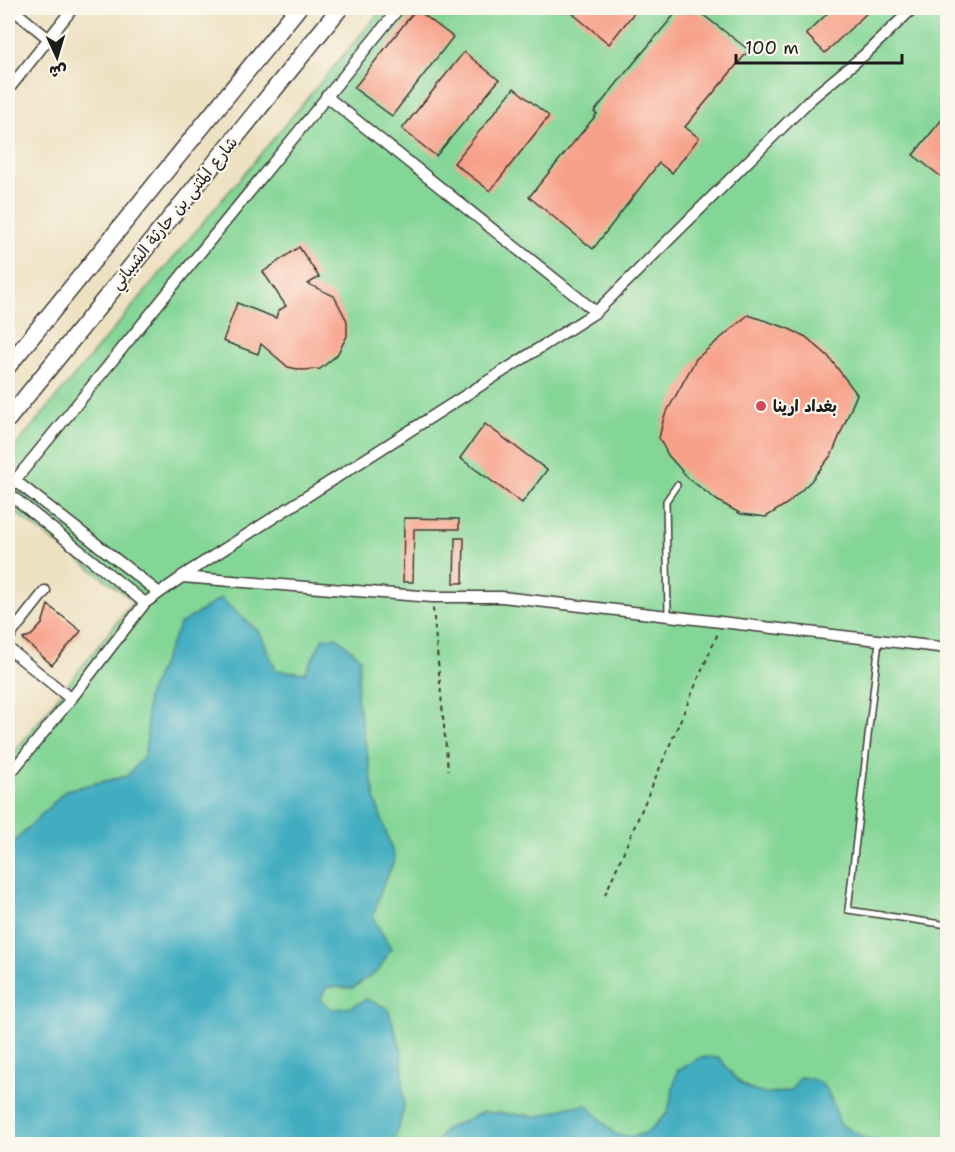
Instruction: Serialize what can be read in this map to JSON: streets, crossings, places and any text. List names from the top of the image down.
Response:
{
  "streets": {
    "main road": ["شارع المثنى بن حارثة الشيباني"]
  },
  "places": ["بغداد ارينا"],
  "scale_bar": "100 m",
  "north": "bottom"
}
